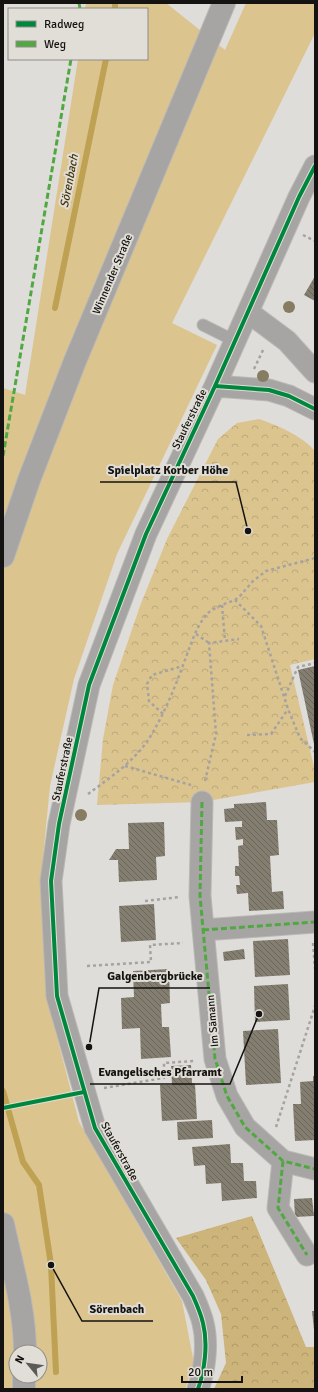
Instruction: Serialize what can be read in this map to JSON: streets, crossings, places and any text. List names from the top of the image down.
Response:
{
  "streets": {
    "street": ["Winnender Straße", "Stauferstraße", "Im Sämann"]
  },
  "water": ["Sörenbach"],
  "places": [
    "Spielplatz Korber Höhe",
    "Evangelisches Pfarramt",
    "Galgenbergbrücke",
    "Sörenbach"
  ],
  "legend": ["Radweg", "Weg"],
  "scale_bar": "20 m",
  "north": "top left"
}
